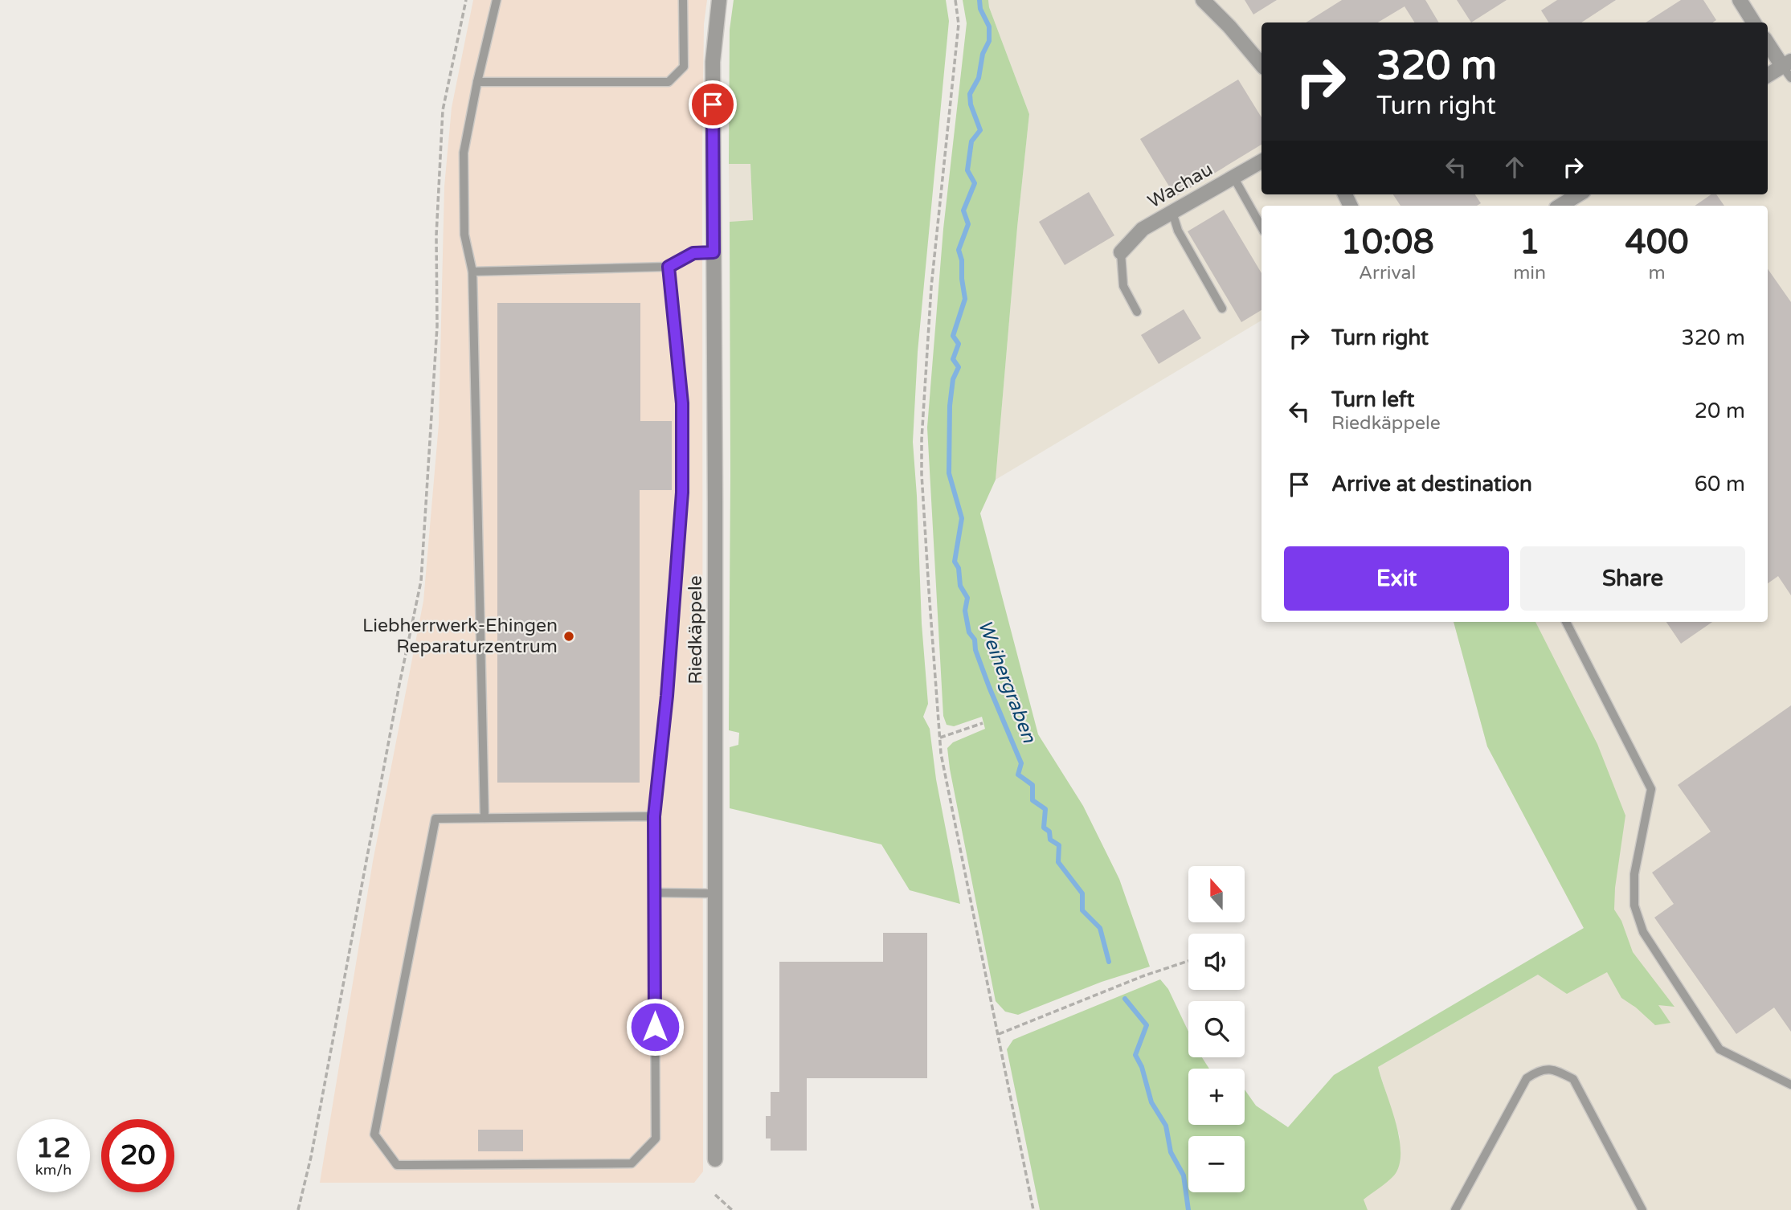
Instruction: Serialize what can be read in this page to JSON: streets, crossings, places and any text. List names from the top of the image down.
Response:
{
  "streets": {
    "street": ["Wachau", "Riedkäppele"]
  },
  "water": ["Weihergraben"],
  "places": ["Liebherrwerk-Ehingen Reparaturzentrum"],
  "north": "top",
  "page": {
    "turn": ["320 m", "Turn right"],
    "eta": [
      "10:08",
      "Arrival",
      "1",
      "min",
      "400",
      "m"
    ],
    "list": [
      {
        "name": "Turn right",
        "value": "320 m"
      },
      {
        "name": "Turn left",
        "note": "Riedkäppele",
        "value": "20 m"
      },
      {
        "name": "Arrive at destination",
        "value": "60 m"
      }
    ],
    "buttons": ["Exit", "Share"],
    "map_buttons": ["+", "−"],
    "speed": "12 km/h",
    "limit": "20"
  }
}
